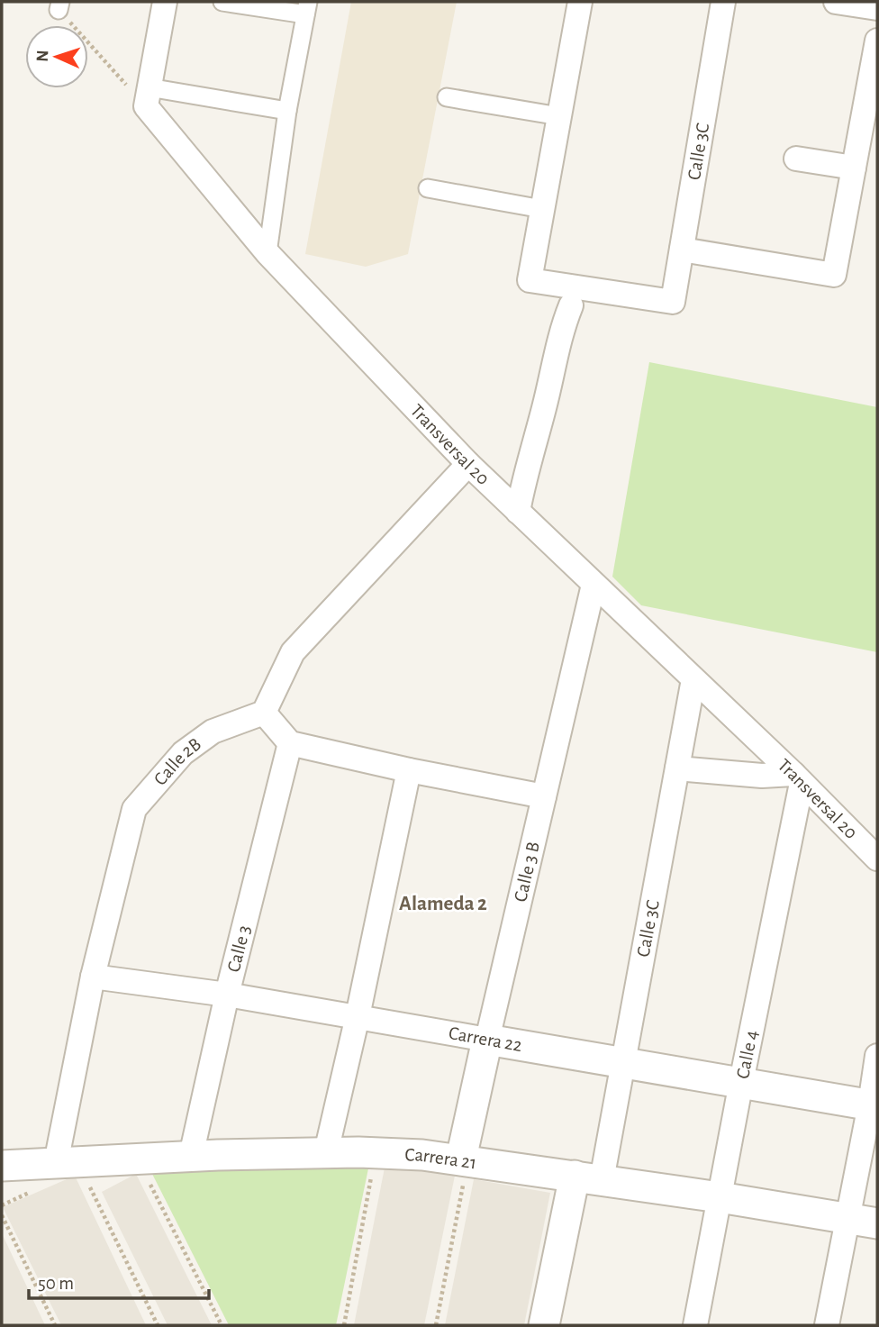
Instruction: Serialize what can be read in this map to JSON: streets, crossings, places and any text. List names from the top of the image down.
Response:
{
  "streets": {
    "street": [
      "Calle 3C",
      "Transversal 20",
      "Calle 2B",
      "Calle 3 B",
      "Calle 3",
      "Carrera 22",
      "Calle 4",
      "Carrera 21"
    ]
  },
  "crossings": [
    ["Calle 3C", "Transversal 20"],
    ["Calle 3C", "Carrera 22"],
    ["Calle 3C", "Carrera 21"],
    ["Transversal 20", "Calle 3 B"],
    ["Transversal 20", "Calle 4"],
    ["Calle 2B", "Carrera 22"],
    ["Calle 2B", "Carrera 21"],
    ["Calle 3 B", "Carrera 22"],
    ["Calle 3 B", "Carrera 21"],
    ["Calle 3", "Carrera 22"],
    ["Calle 3", "Carrera 21"],
    ["Carrera 22", "Calle 4"],
    ["Calle 4", "Carrera 21"]
  ],
  "districts": ["Alameda 2"],
  "scale_bar": "50 m",
  "north": "left"
}
